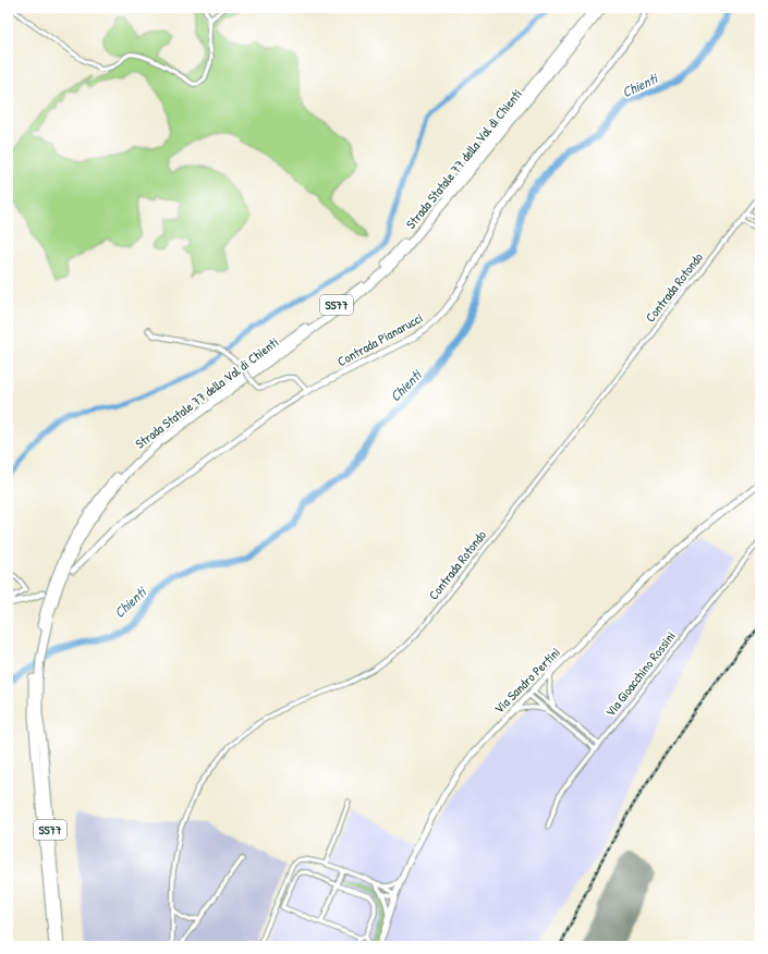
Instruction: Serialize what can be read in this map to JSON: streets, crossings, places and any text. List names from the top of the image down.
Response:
{
  "streets": {
    "highway": ["Strada Statale 77 della Val di Chienti", "SS77"],
    "street": [
      "Contrada Rotondo",
      "Contrada Pianarucci",
      "Via Gioacchino Rossini",
      "Via Sandro Pertini"
    ]
  },
  "water": ["Chienti"]
}
